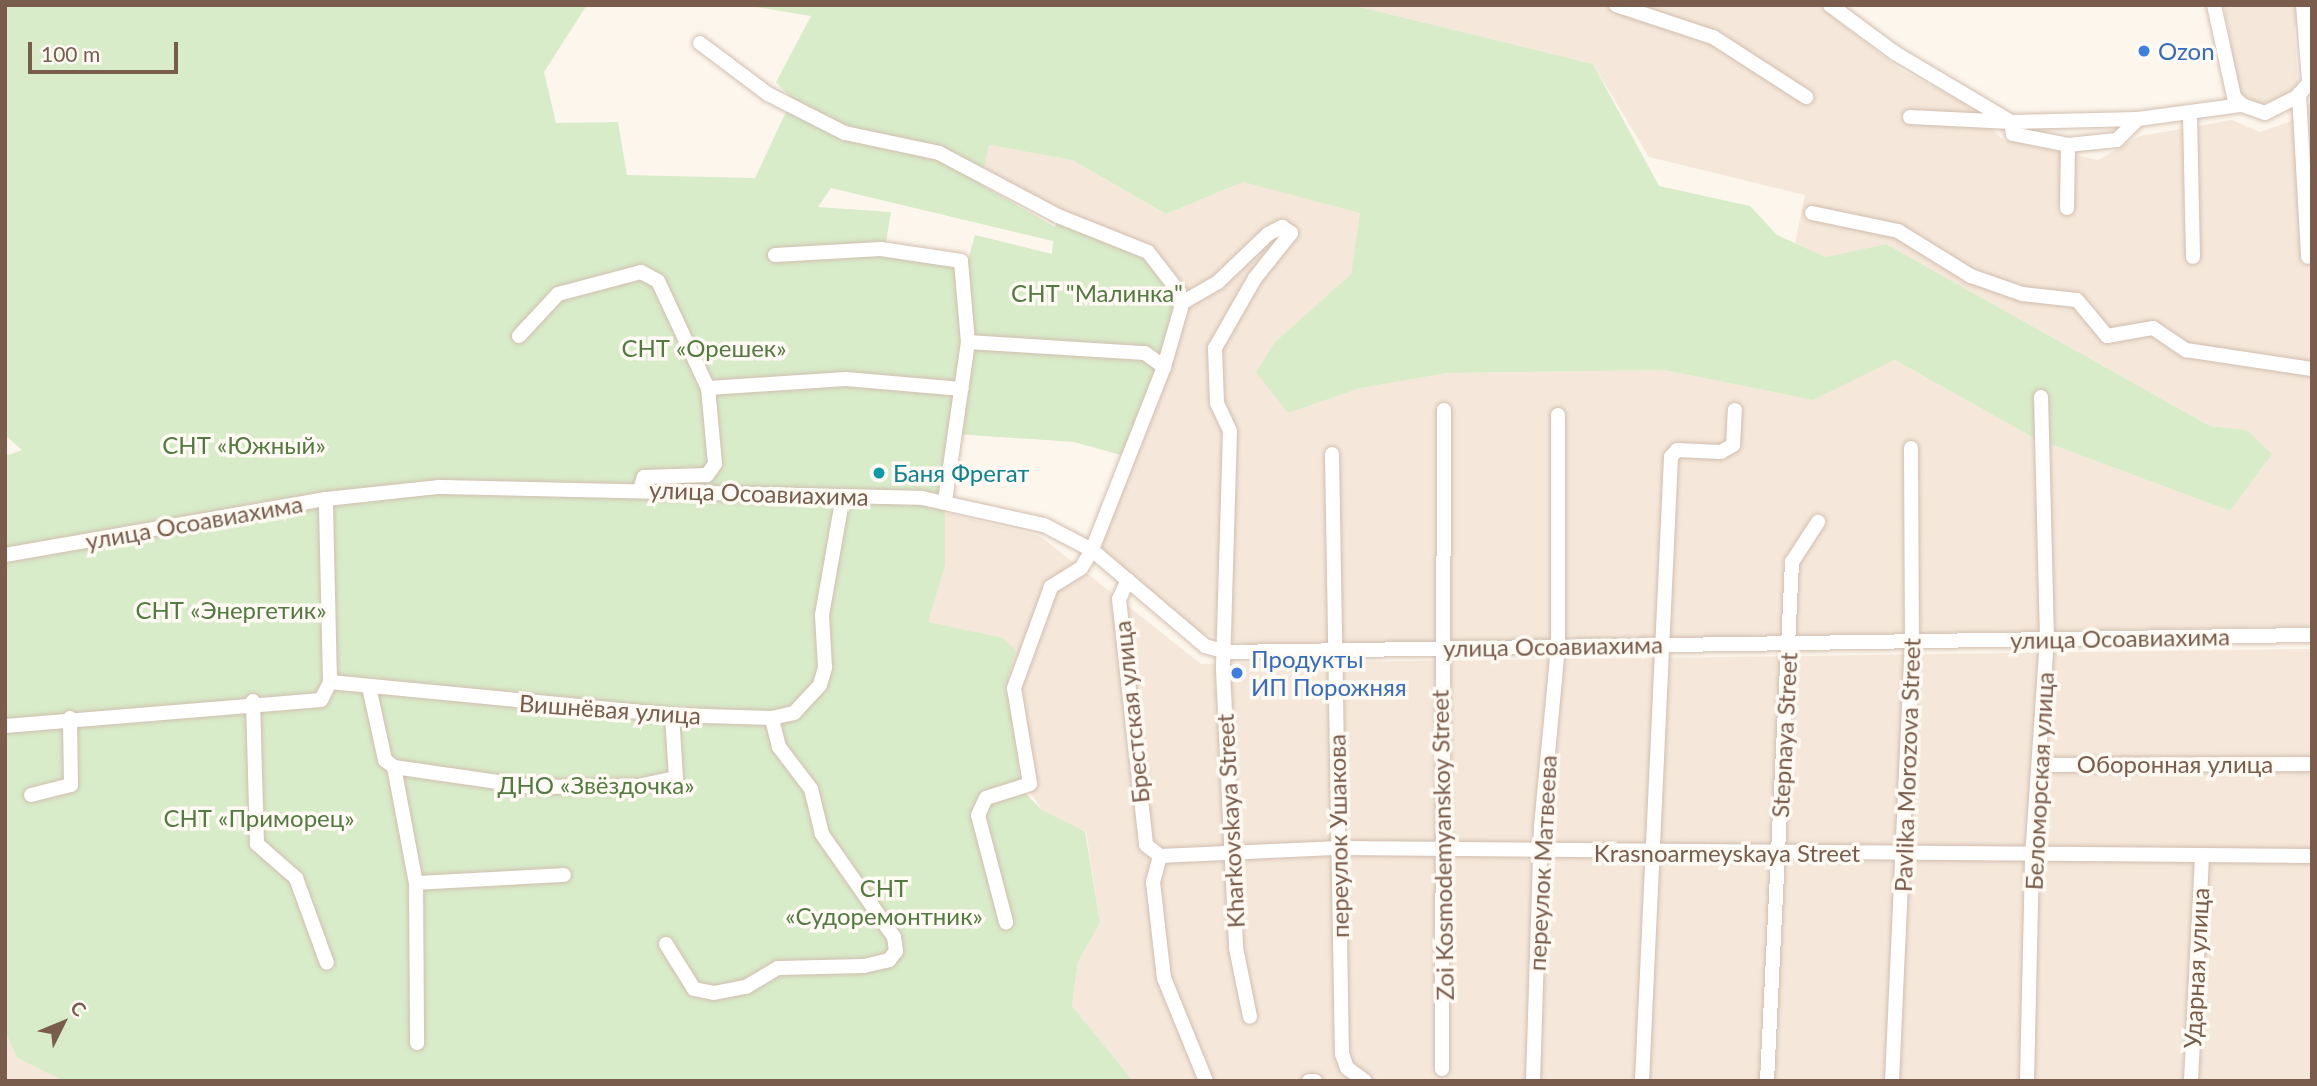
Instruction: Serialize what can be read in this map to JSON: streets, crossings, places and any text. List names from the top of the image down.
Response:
{
  "streets": {
    "street": [
      "улица Осоавиахима",
      "Вишнёвая улица",
      "Брестская улица",
      "Stepnaya Street",
      "Оборонная улица",
      "Pavlika Morozova Street",
      "Беломорская улица",
      "Kharkovskaya Street",
      "переулок Ушакова",
      "Zoi Kosmodemyanskoy Street",
      "Krasnoarmeyskaya Street",
      "переулок Матвеева",
      "Ударная улица"
    ]
  },
  "crossings": [
    ["улица Осоавиахима", "Вишнёвая улица"],
    ["улица Осоавиахима", "Брестская улица"],
    ["улица Осоавиахима", "Stepnaya Street"],
    ["улица Осоавиахима", "Pavlika Morozova Street"],
    ["улица Осоавиахима", "Беломорская улица"],
    ["улица Осоавиахима", "Kharkovskaya Street"],
    ["улица Осоавиахима", "переулок Ушакова"],
    ["улица Осоавиахима", "Zoi Kosmodemyanskoy Street"],
    ["улица Осоавиахима", "переулок Матвеева"],
    ["Брестская улица", "Krasnoarmeyskaya Street"],
    ["Stepnaya Street", "Krasnoarmeyskaya Street"],
    ["Оборонная улица", "Беломорская улица"],
    ["Pavlika Morozova Street", "Krasnoarmeyskaya Street"],
    ["Беломорская улица", "Krasnoarmeyskaya Street"],
    ["Kharkovskaya Street", "Krasnoarmeyskaya Street"],
    ["переулок Ушакова", "Krasnoarmeyskaya Street"],
    ["Zoi Kosmodemyanskoy Street", "Krasnoarmeyskaya Street"],
    ["Krasnoarmeyskaya Street", "переулок Матвеева"],
    ["Krasnoarmeyskaya Street", "Ударная улица"]
  ],
  "parks": [
    "СНТ \"Малинка\"",
    "СНТ «Орешек»",
    "СНТ «Южный»",
    "СНТ «Энергетик»",
    "ДНО «Звёздочка»",
    "СНТ «Приморец»",
    "СНТ «Судоремонтник»"
  ],
  "places": ["Ozon", "Баня Фрегат", "Продукты ИП Порожняя"],
  "scale_bar": "100 m",
  "north": "top right"
}
